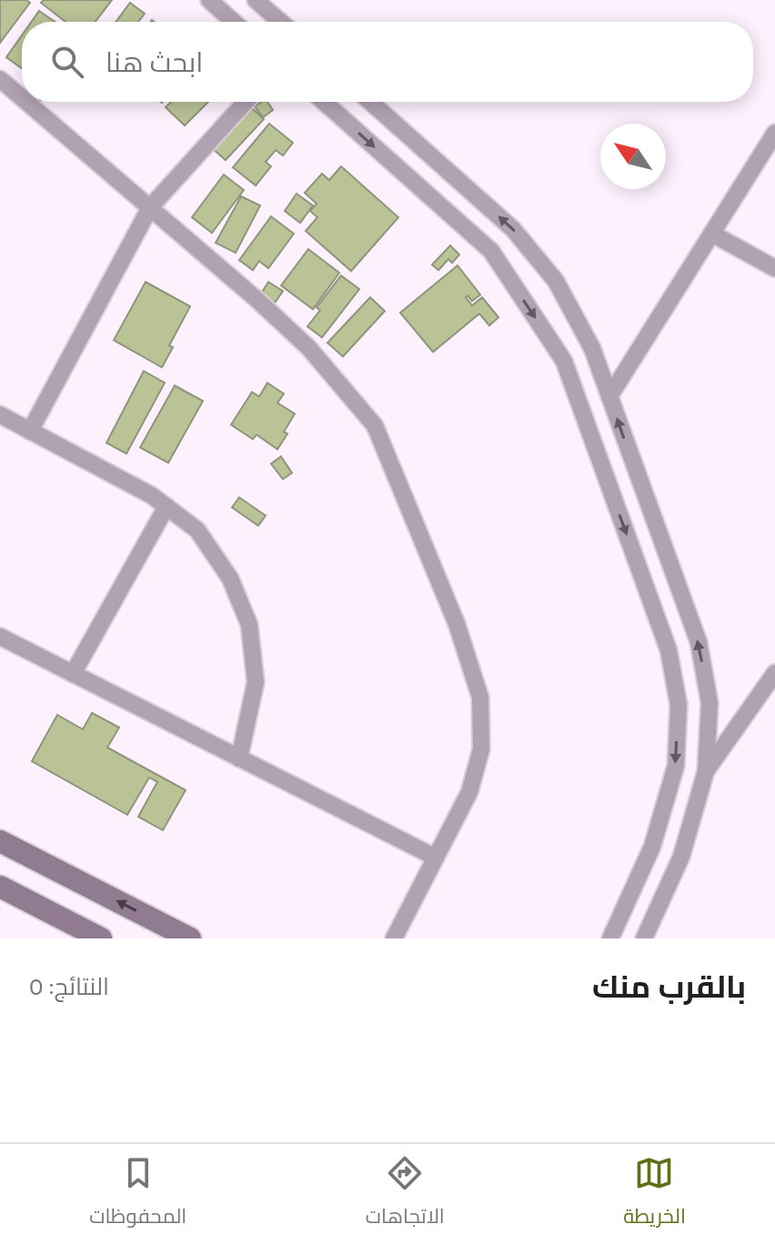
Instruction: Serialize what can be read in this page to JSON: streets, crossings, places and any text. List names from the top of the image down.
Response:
{
  "north": "top left",
  "page": {
    "search": "ابحث هنا",
    "heading": ["بالقرب منك", "النتائج: 0"],
    "nav": ["الخريطة", "الاتجاهات", "المحفوظات"]
  }
}
